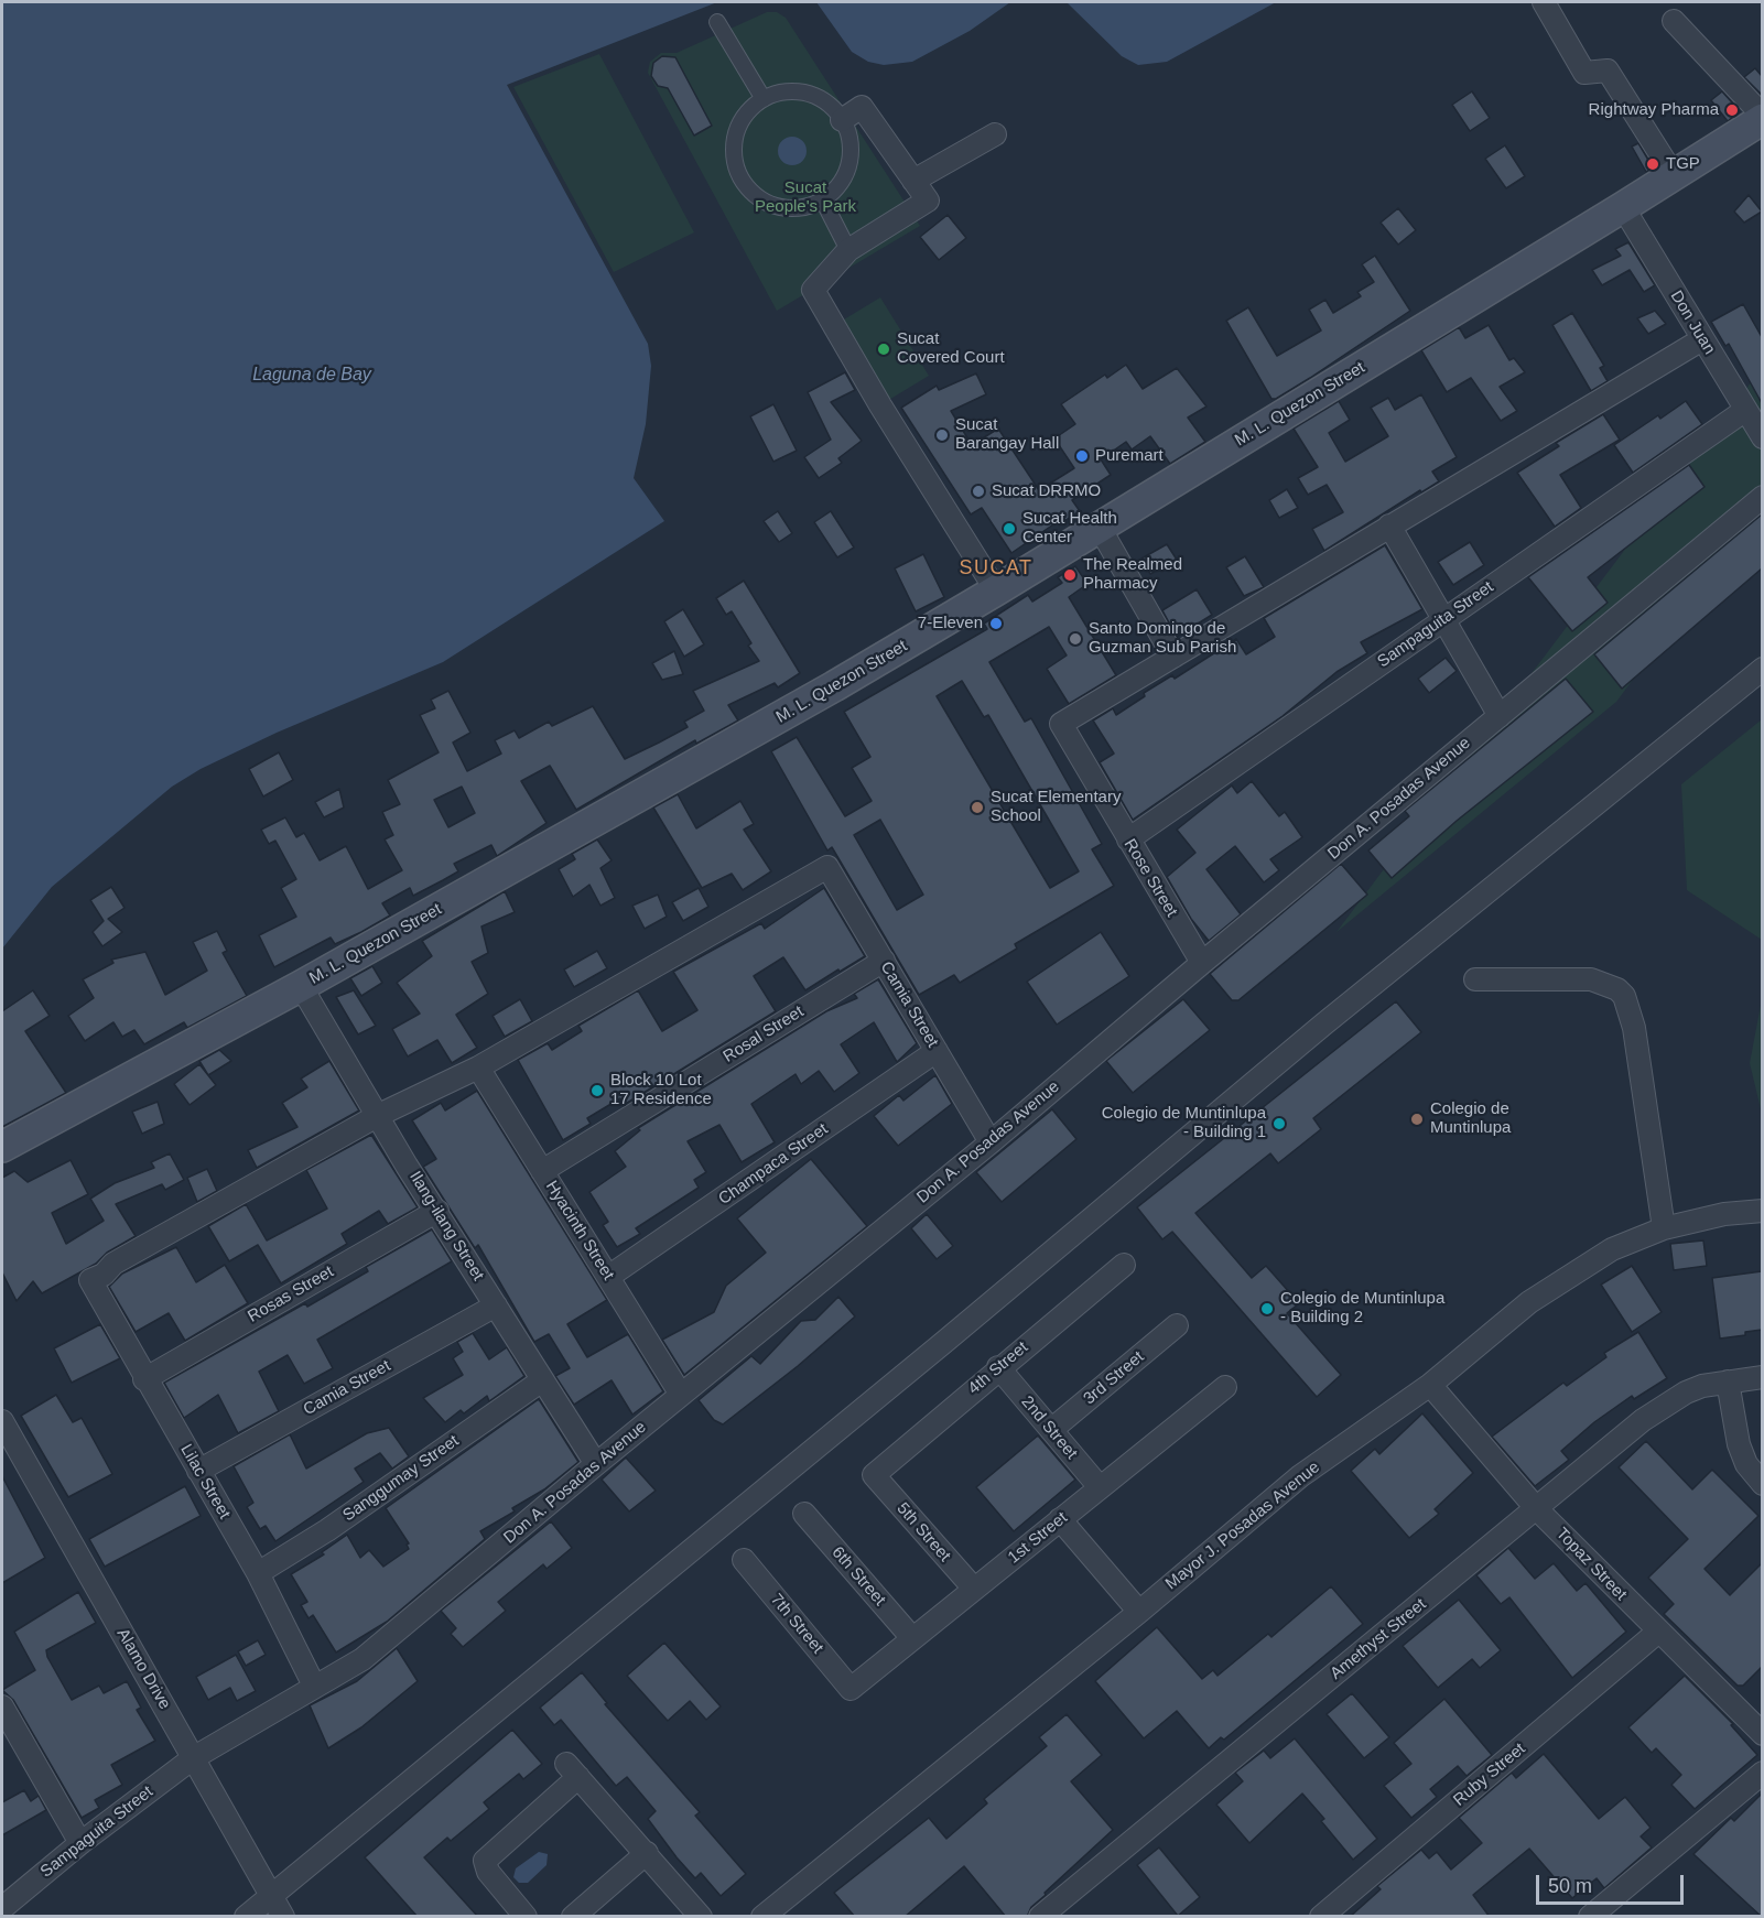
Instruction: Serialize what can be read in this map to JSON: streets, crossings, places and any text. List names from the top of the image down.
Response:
{
  "streets": {
    "main road": ["M. L. Quezon Street"],
    "street": [
      "Don Juan",
      "Sampaguita Street",
      "Don A. Posadas Avenue",
      "Rose Street",
      "Camia Street",
      "Rosal Street",
      "Champaca Street",
      "Ilang-ilang Street",
      "Hyacinth Street",
      "Rosas Street",
      "4th Street",
      "3rd Street",
      "2nd Street",
      "Sanggumay Street",
      "Lilac Street",
      "Mayor J. Posadas Avenue",
      "5th Street",
      "1st Street",
      "Topaz Street",
      "6th Street",
      "7th Street",
      "Amethyst Street",
      "Alamo Drive",
      "Ruby Street"
    ]
  },
  "crossings": [
    ["Don Juan", "M. L. Quezon Street"],
    ["Don Juan", "Sampaguita Street"],
    ["M. L. Quezon Street", "Ilang-ilang Street"],
    ["Sampaguita Street", "Don A. Posadas Avenue"],
    ["Sampaguita Street", "Rose Street"],
    ["Sampaguita Street", "Alamo Drive"],
    ["Don A. Posadas Avenue", "Rose Street"],
    ["Don A. Posadas Avenue", "Camia Street"],
    ["Don A. Posadas Avenue", "Ilang-ilang Street"],
    ["Don A. Posadas Avenue", "Hyacinth Street"],
    ["Don A. Posadas Avenue", "Lilac Street"],
    ["Don A. Posadas Avenue", "Alamo Drive"],
    ["Camia Street", "Rosal Street"],
    ["Camia Street", "Champaca Street"],
    ["Camia Street", "Ilang-ilang Street"],
    ["Camia Street", "Hyacinth Street"],
    ["Camia Street", "Lilac Street"],
    ["Rosal Street", "Hyacinth Street"],
    ["Champaca Street", "Hyacinth Street"],
    ["Ilang-ilang Street", "Rosas Street"],
    ["Ilang-ilang Street", "Sanggumay Street"],
    ["Ilang-ilang Street", "Lilac Street"],
    ["Rosas Street", "Lilac Street"],
    ["4th Street", "2nd Street"],
    ["4th Street", "5th Street"],
    ["3rd Street", "2nd Street"],
    ["2nd Street", "1st Street"],
    ["Sanggumay Street", "Lilac Street"],
    ["Mayor J. Posadas Avenue", "Topaz Street"],
    ["5th Street", "1st Street"],
    ["1st Street", "6th Street"],
    ["1st Street", "7th Street"],
    ["Topaz Street", "Amethyst Street"],
    ["Topaz Street", "Ruby Street"]
  ],
  "districts": ["SUCAT"],
  "water": ["Laguna de Bay"],
  "parks": ["Sucat People's Park"],
  "places": [
    "Rightway Pharma",
    "TGP",
    "Sucat Covered Court",
    "Sucat Barangay Hall",
    "Puremart",
    "Sucat DRRMO",
    "Sucat Health Center",
    "The Realmed Pharmacy",
    "7-Eleven",
    "Santo Domingo de Guzman Sub Parish",
    "Sucat Elementary School",
    "Block 10 Lot 17 Residence",
    "Colegio de Muntinlupa",
    "Colegio de Muntinlupa - Building 1",
    "Colegio de Muntinlupa - Building 2"
  ],
  "scale_bar": "50 m"
}
